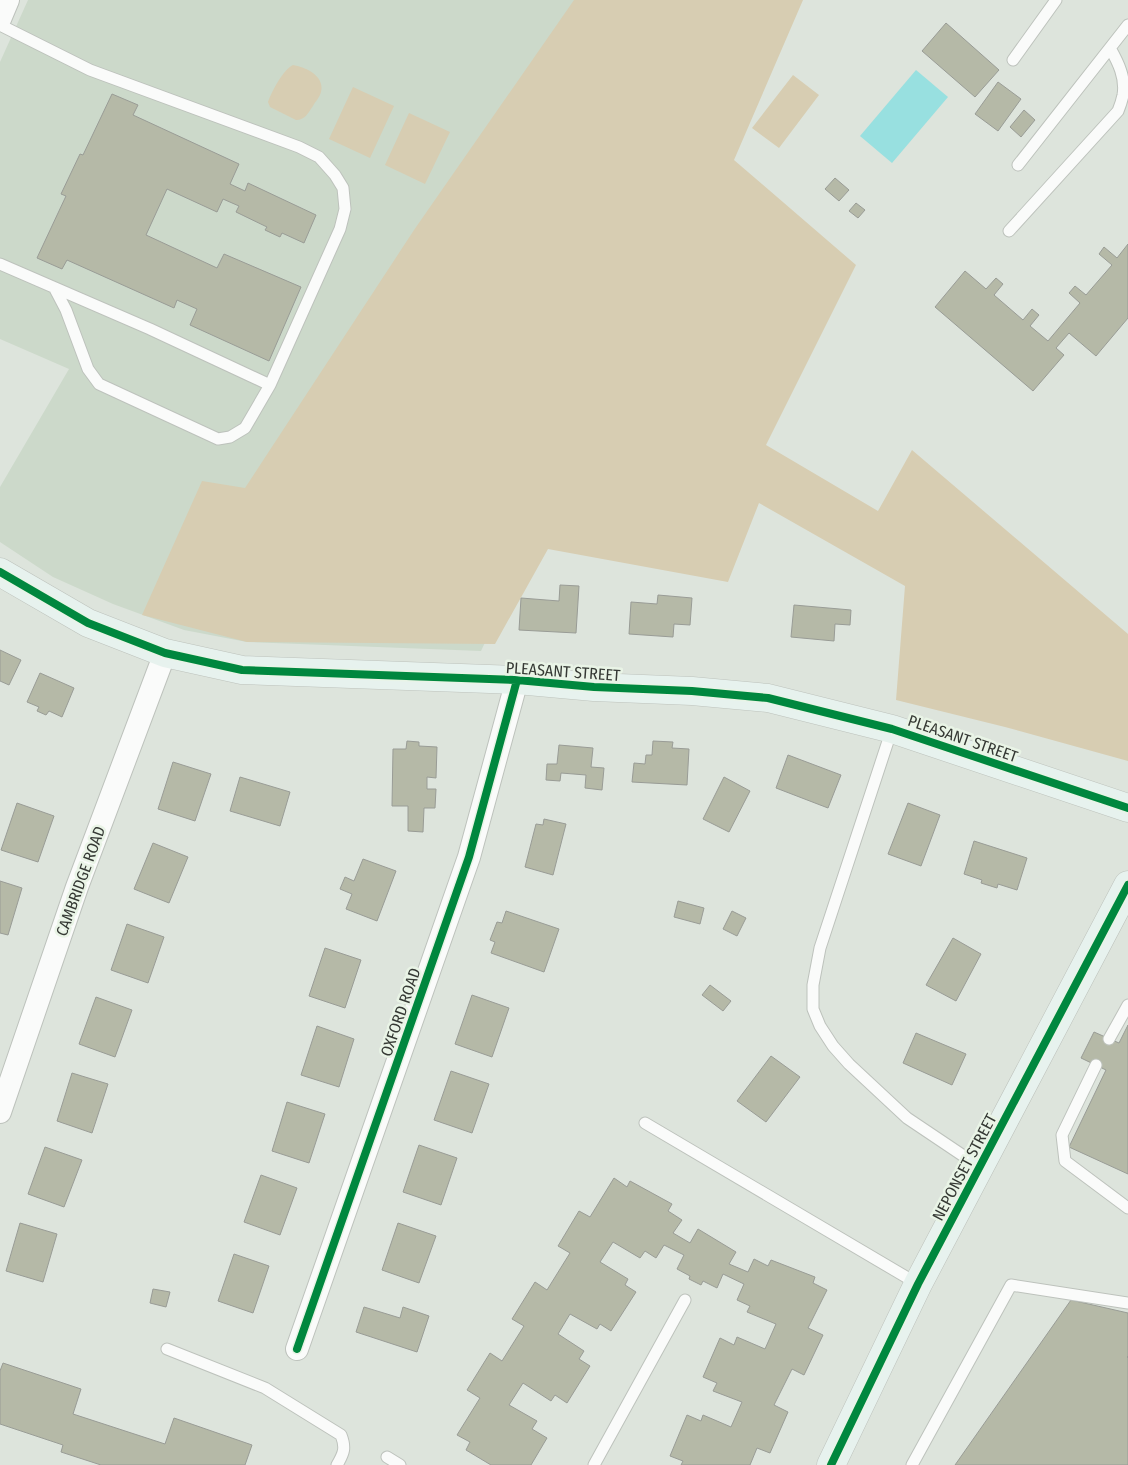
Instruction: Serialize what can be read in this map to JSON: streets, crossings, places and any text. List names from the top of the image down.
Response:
{
  "streets": {
    "street": [
      "PLEASANT STREET",
      "CAMBRIDGE ROAD",
      "OXFORD ROAD",
      "NEPONSET STREET"
    ]
  },
  "crossings": [
    ["PLEASANT STREET", "CAMBRIDGE ROAD"],
    ["PLEASANT STREET", "OXFORD ROAD"]
  ]
}
